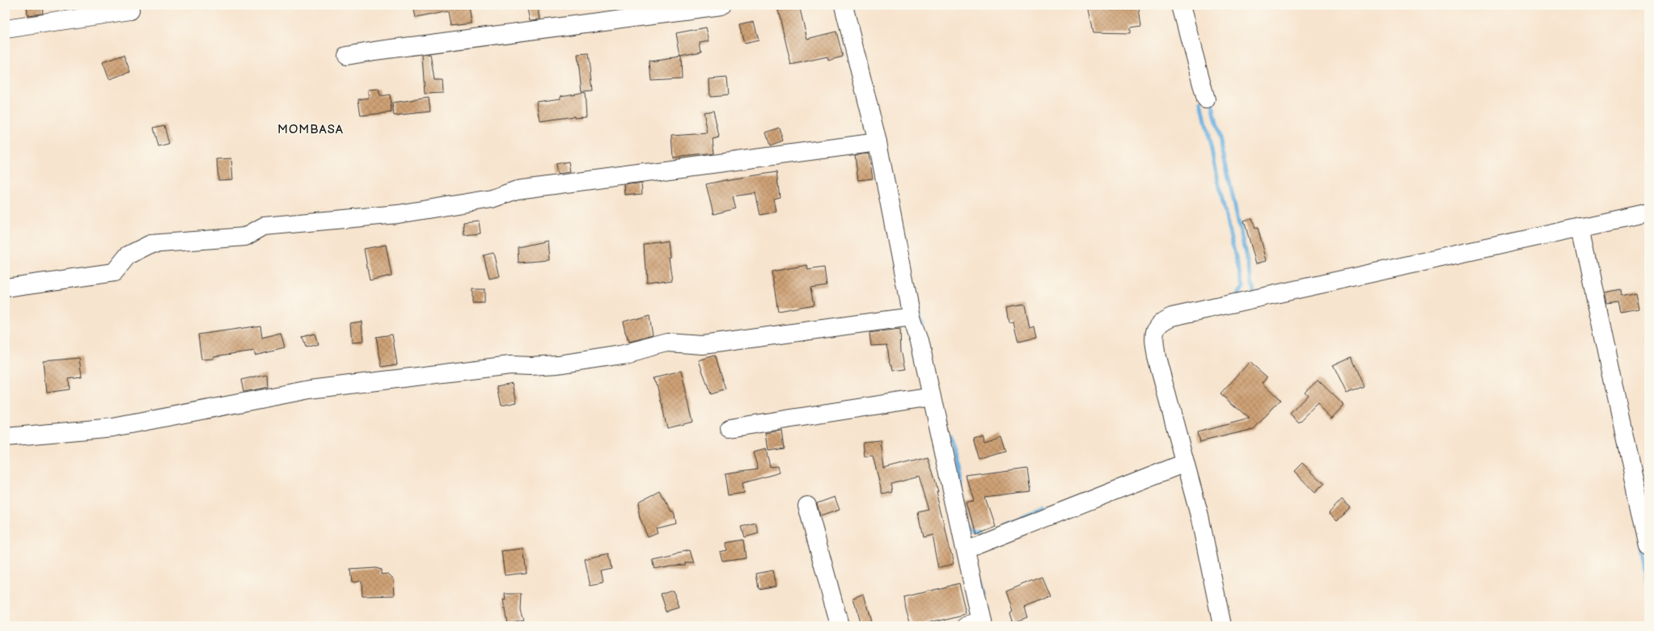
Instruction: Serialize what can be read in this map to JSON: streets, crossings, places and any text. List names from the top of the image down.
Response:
{
  "districts": ["MOMBASA"]
}
